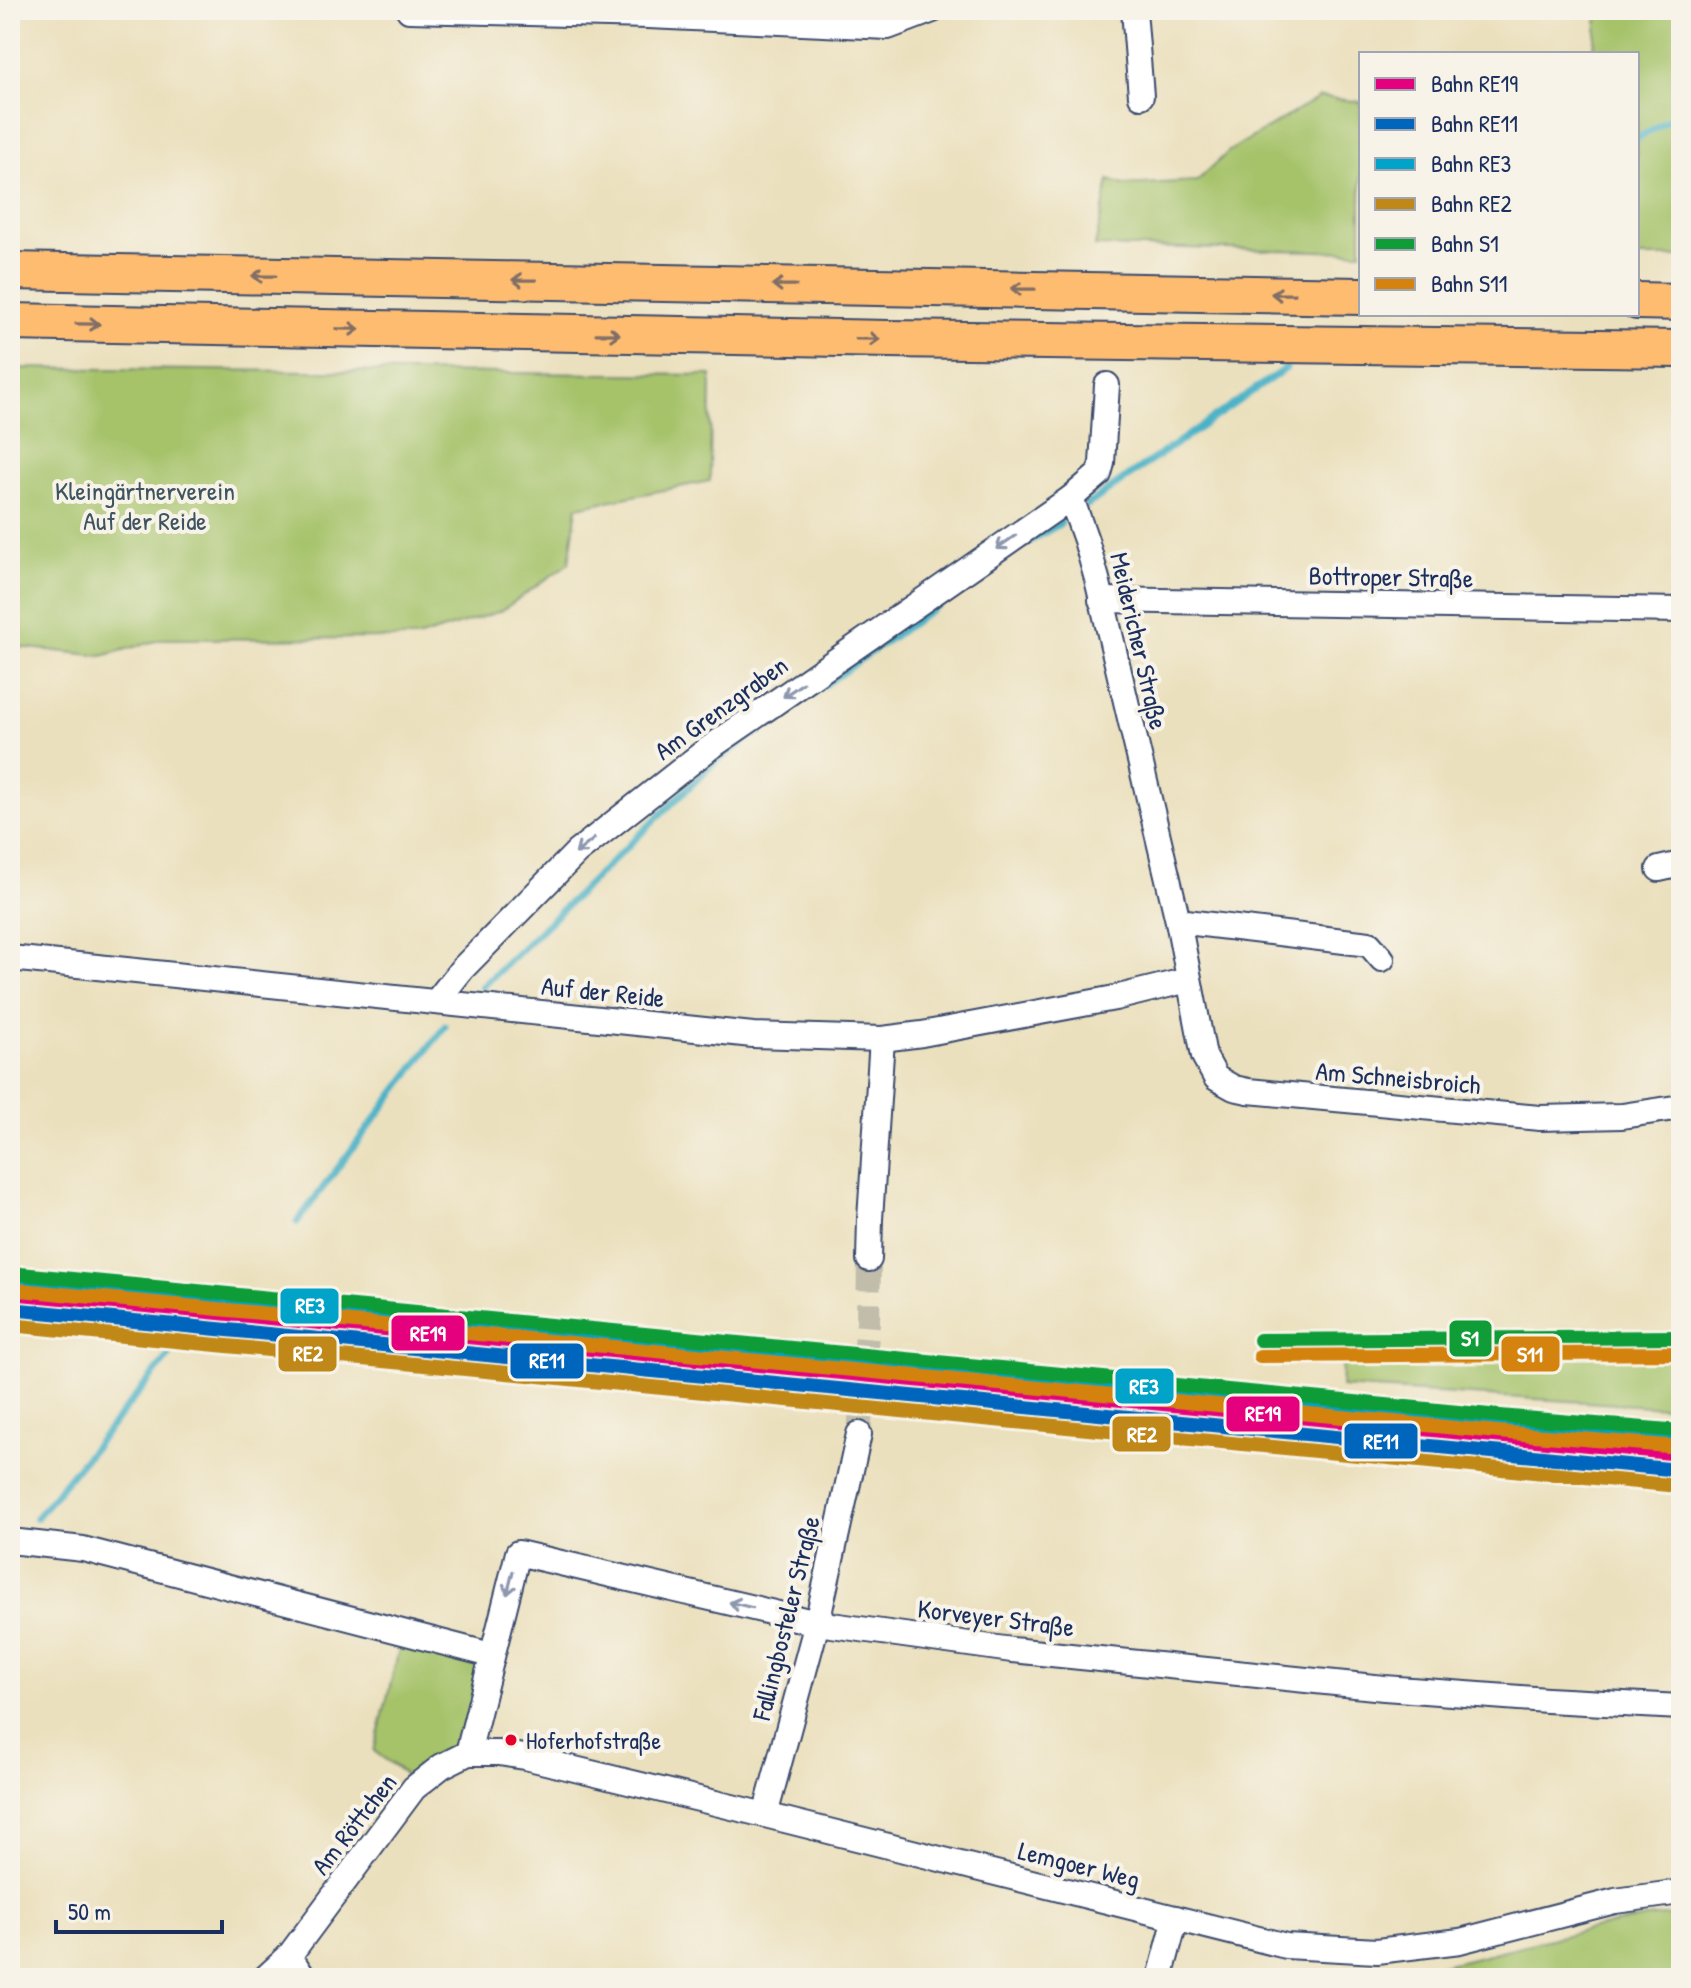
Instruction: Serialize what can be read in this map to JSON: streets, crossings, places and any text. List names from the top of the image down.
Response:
{
  "streets": {
    "street": [
      "Bottroper Straße",
      "Meidericher Straße",
      "Am Grenzgraben",
      "Auf der Reide",
      "Am Schneisbroich",
      "Fallingbosteler Straße",
      "Korveyer Straße",
      "Am Röttchen",
      "Lemgoer Weg"
    ]
  },
  "crossings": [
    ["Bottroper Straße", "Meidericher Straße"],
    ["Meidericher Straße", "Am Grenzgraben"],
    ["Meidericher Straße", "Auf der Reide"],
    ["Meidericher Straße", "Am Schneisbroich"],
    ["Am Grenzgraben", "Auf der Reide"],
    ["Auf der Reide", "Am Schneisbroich"],
    ["Fallingbosteler Straße", "Korveyer Straße"],
    ["Fallingbosteler Straße", "Lemgoer Weg"],
    ["Korveyer Straße", "Am Röttchen"],
    ["Korveyer Straße", "Lemgoer Weg"],
    ["Am Röttchen", "Lemgoer Weg"]
  ],
  "one_way": ["Am Grenzgraben"],
  "parks": ["Kleingärtnerverein Auf der Reide"],
  "places": ["Hoferhofstraße"],
  "lines": [
    "rail line S1",
    "rail line RE3",
    "rail line S11",
    "rail line RE19",
    "rail line RE11",
    "rail line RE2"
  ],
  "legend": [
    "Bahn RE19",
    "Bahn RE11",
    "Bahn RE3",
    "Bahn RE2",
    "Bahn S1",
    "Bahn S11"
  ],
  "scale_bar": "50 m"
}
